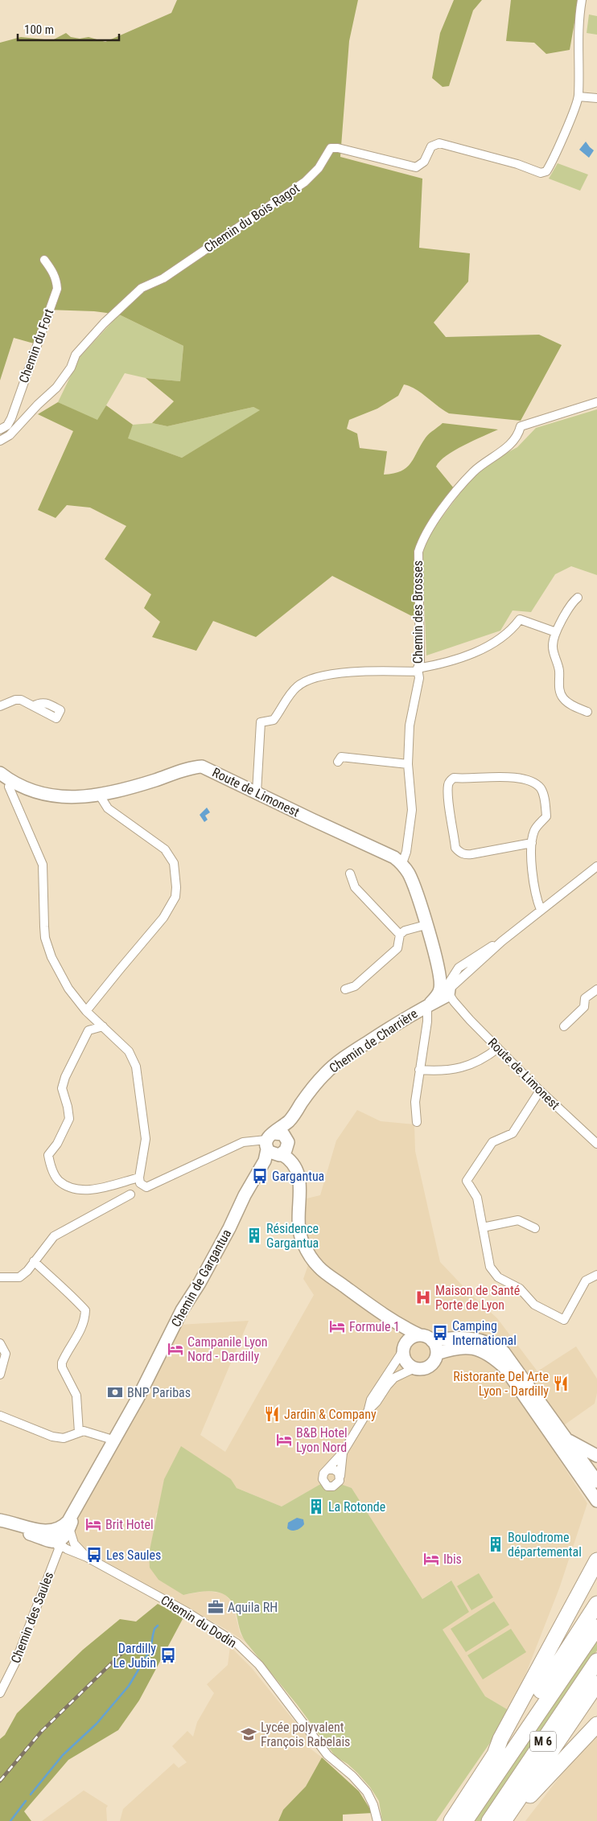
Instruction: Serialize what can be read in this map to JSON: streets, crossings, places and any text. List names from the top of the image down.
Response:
{
  "streets": {
    "highway": ["M 6"],
    "street": [
      "Chemin du Bois Ragot",
      "Chemin du Fort",
      "Chemin des Brosses",
      "Route de Limonest",
      "Chemin de Charrière",
      "Chemin de Gargantua",
      "Chemin des Saules",
      "Chemin du Dodin"
    ]
  },
  "crossings": [
    ["Chemin des Brosses", "Route de Limonest"],
    ["Route de Limonest", "Chemin de Charrière"],
    ["Chemin de Charrière", "Chemin de Gargantua"],
    ["Chemin de Gargantua", "Chemin des Saules"],
    ["Chemin de Gargantua", "Chemin du Dodin"],
    ["Chemin des Saules", "Chemin du Dodin"]
  ],
  "places": {
    "bus stop": [
      "Gargantua",
      "Camping International",
      "Les Saules",
      "Dardilly Le Jubin"
    ],
    "building": ["Résidence Gargantua", "La Rotonde", "Boulodrome départemental"],
    "hospital": ["Maison de Santé Porte de Lyon"],
    "hotel": [
      "Formule 1",
      "Campanile Lyon Nord - Dardilly",
      "B&B Hotel Lyon Nord",
      "Brit Hotel",
      "Ibis"
    ],
    "restaurant": ["Ristorante Del Arte Lyon - Dardilly", "Jardin & Company"],
    "bank": ["BNP Paribas"],
    "office": ["Aquila RH"],
    "school or university": ["Lycée polyvalent François Rabelais"]
  },
  "scale_bar": "100 m"
}
